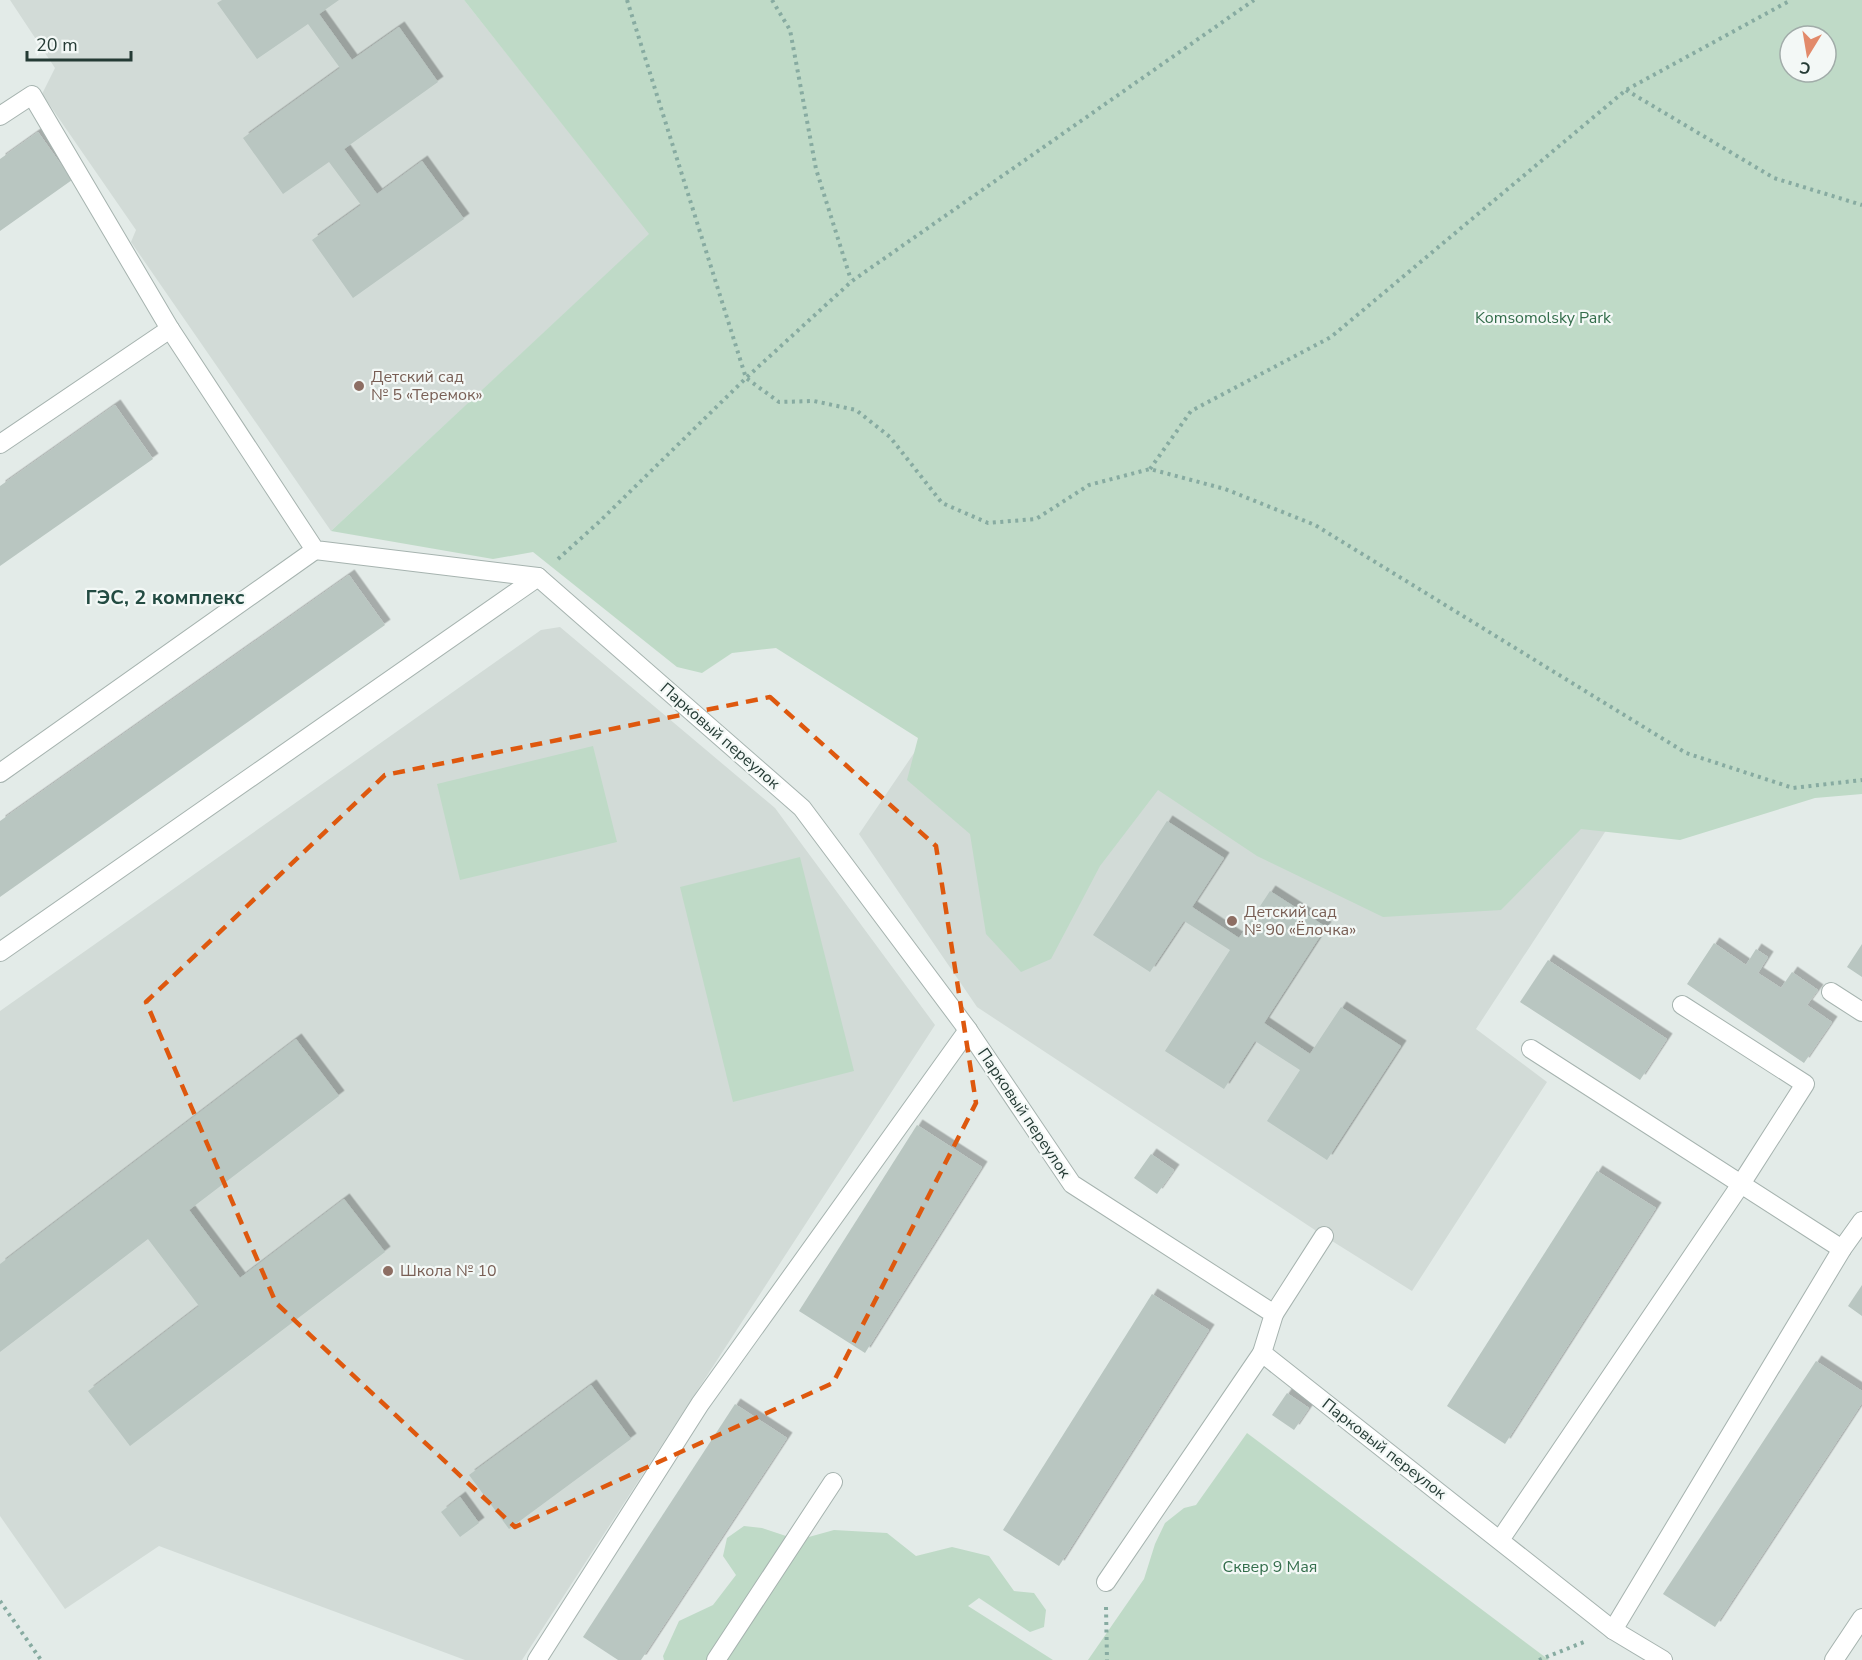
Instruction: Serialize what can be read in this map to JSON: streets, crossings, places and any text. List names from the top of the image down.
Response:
{
  "streets": {
    "lane": ["Парковый переулок"]
  },
  "districts": ["ГЭС, 2 комплекс"],
  "parks": ["Komsomolsky Park", "Сквер 9 Мая"],
  "places": ["Детский сад № 5 «Теремок»", "Детский сад № 90 «Ёлочка»", "Школа № 10"],
  "scale_bar": "20 m",
  "north": "bottom"
}
